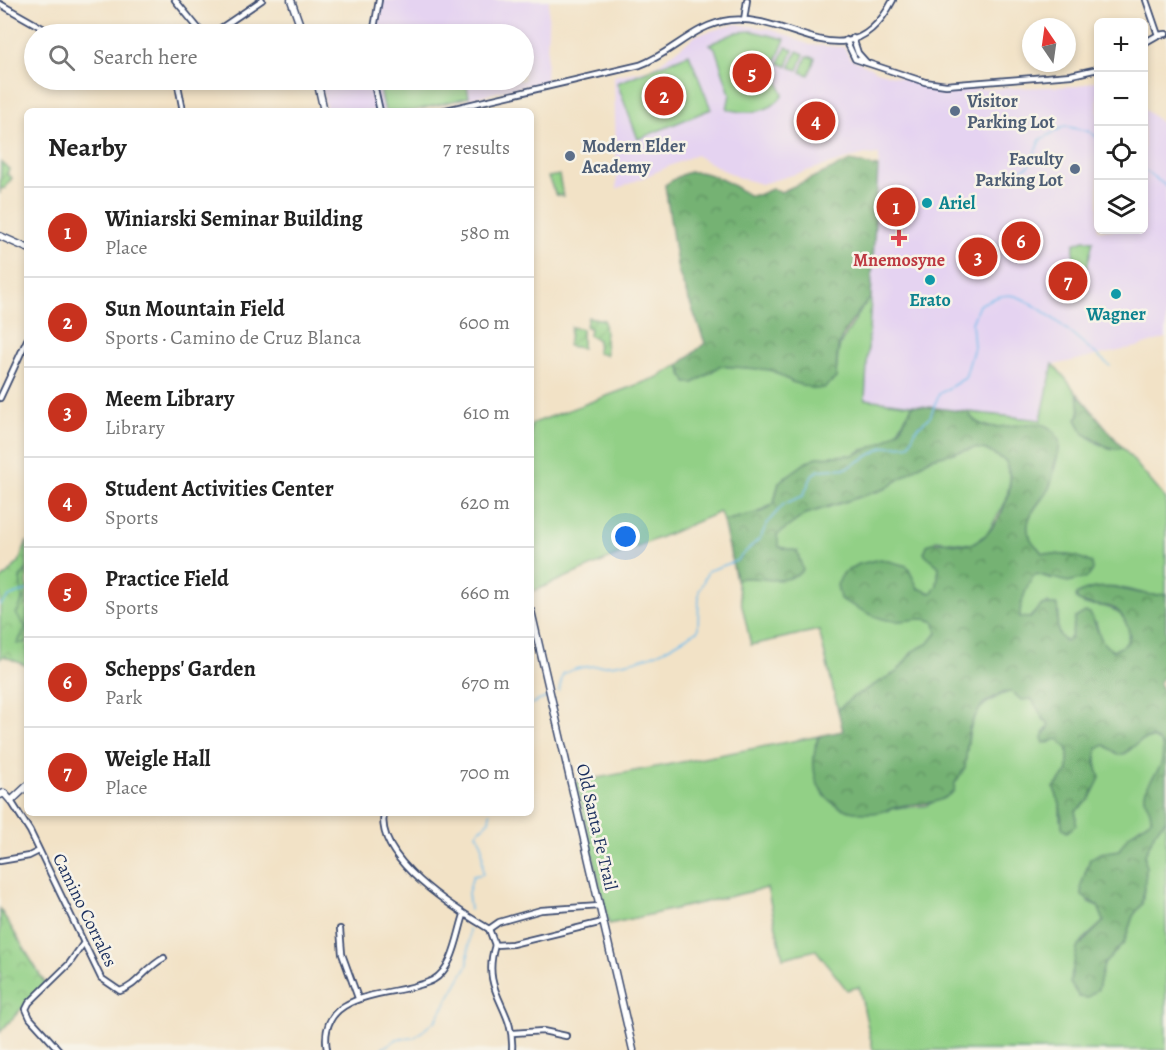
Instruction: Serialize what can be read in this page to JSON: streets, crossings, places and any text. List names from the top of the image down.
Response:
{
  "streets": {
    "street": ["Old Santa Fe Trail", "Camino Corrales"]
  },
  "places": {
    "other": [
      "Visitor Parking Lot",
      "Modern Elder Academy",
      "Faculty Parking Lot",
      "Ariel",
      "Erato",
      "Wagner"
    ],
    "health": ["Mnemosyne"]
  },
  "north": "top",
  "page": {
    "map_buttons": ["+", "−"],
    "search": "Search here",
    "pins": [
      "5",
      "2",
      "4",
      "1",
      "6",
      "3",
      "7"
    ],
    "heading": ["Nearby", "7 results"],
    "list": [
      {
        "mark": "1",
        "name": "Winiarski Seminar Building",
        "note": "Place",
        "value": "580 m"
      },
      {
        "mark": "2",
        "name": "Sun Mountain Field",
        "note": "Sports · Camino de Cruz Blanca",
        "value": "600 m"
      },
      {
        "mark": "3",
        "name": "Meem Library",
        "note": "Library",
        "value": "610 m"
      },
      {
        "mark": "4",
        "name": "Student Activities Center",
        "note": "Sports",
        "value": "620 m"
      },
      {
        "mark": "5",
        "name": "Practice Field",
        "note": "Sports",
        "value": "660 m"
      },
      {
        "mark": "6",
        "name": "Schepps' Garden",
        "note": "Park",
        "value": "670 m"
      },
      {
        "mark": "7",
        "name": "Weigle Hall",
        "note": "Place",
        "value": "700 m"
      }
    ]
  }
}
